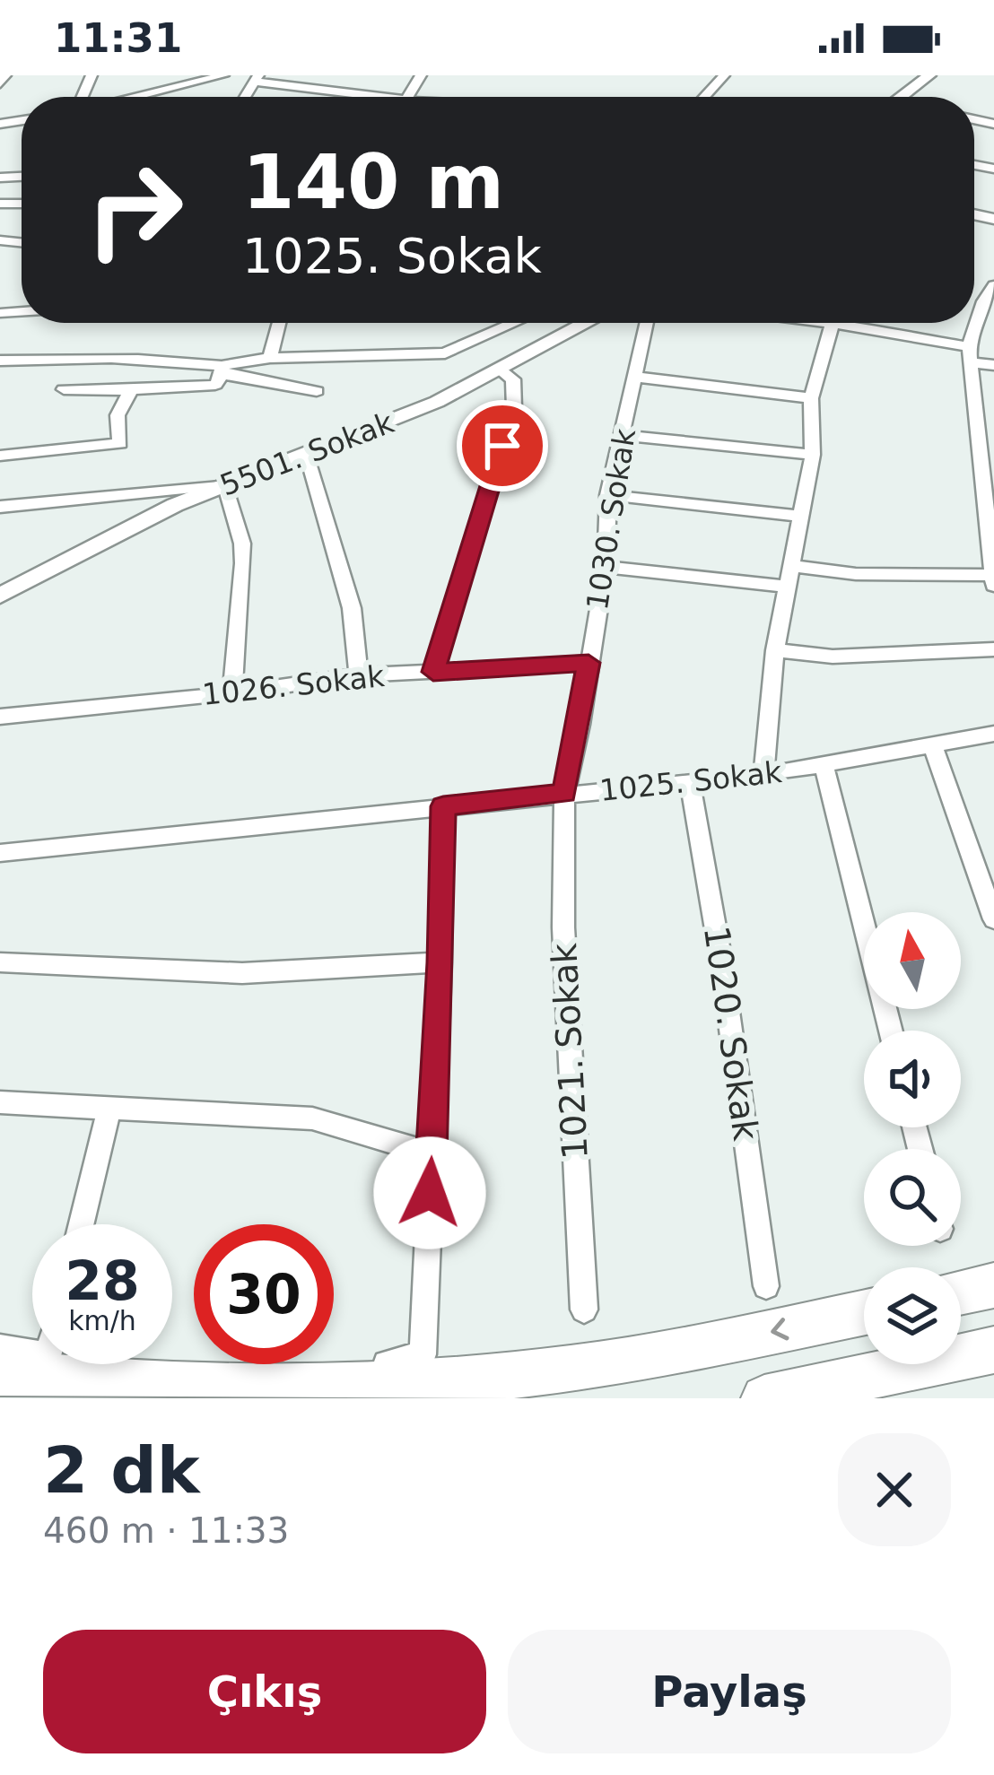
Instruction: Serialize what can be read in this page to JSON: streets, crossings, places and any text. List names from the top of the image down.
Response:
{
  "streets": {
    "street": [
      "5501. Sokak",
      "1030. Sokak",
      "1026. Sokak",
      "1025. Sokak",
      "1020. Sokak",
      "1021. Sokak"
    ]
  },
  "crossings": [
    ["1030. Sokak", "1026. Sokak"],
    ["1030. Sokak", "1025. Sokak"],
    ["1030. Sokak", "1021. Sokak"],
    ["1025. Sokak", "1020. Sokak"],
    ["1025. Sokak", "1021. Sokak"]
  ],
  "north": "top",
  "page": {
    "status": "11:31",
    "turn": ["140 m", "1025. Sokak"],
    "speed": "28 km/h",
    "limit": "30",
    "heading": ["2 dk", "460 m · 11:33"],
    "buttons": ["Çıkış", "Paylaş"]
  }
}
